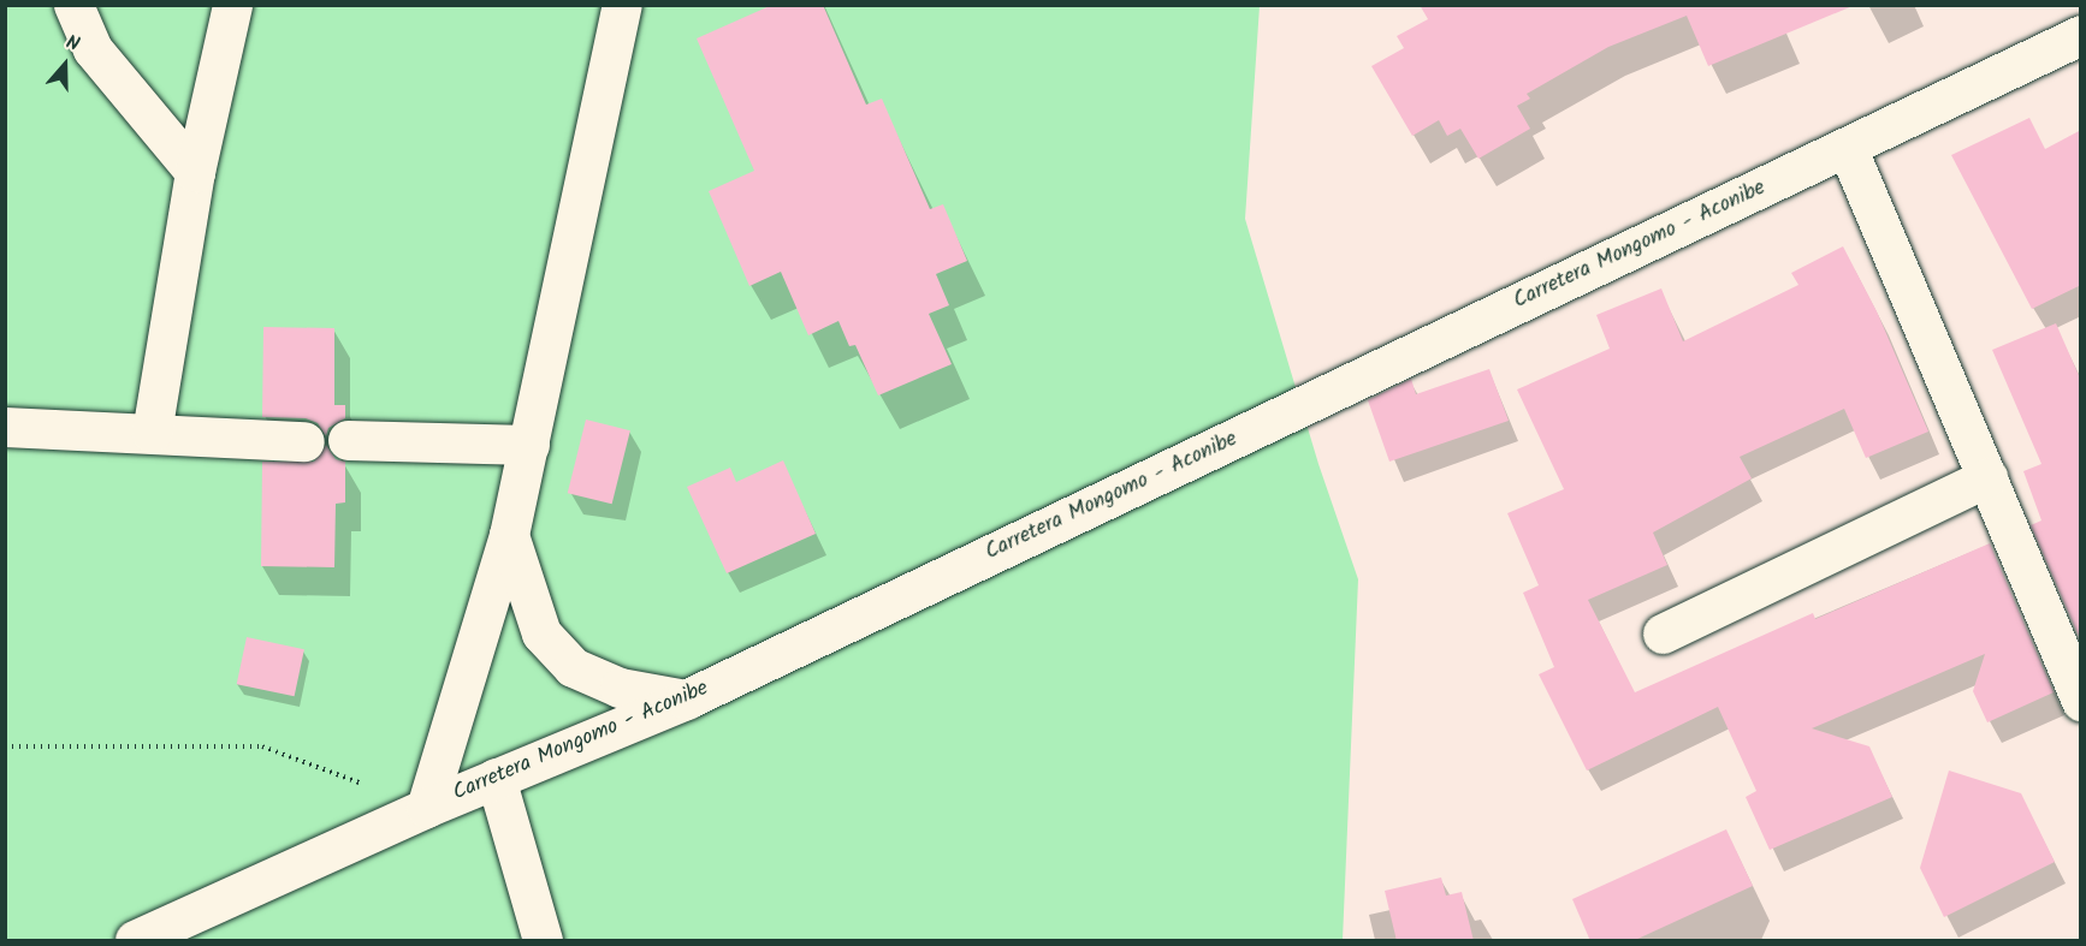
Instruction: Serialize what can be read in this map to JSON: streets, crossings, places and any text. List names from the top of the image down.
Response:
{
  "streets": {
    "street": ["Carretera Mongomo - Aconibe"]
  },
  "north": "top"
}
